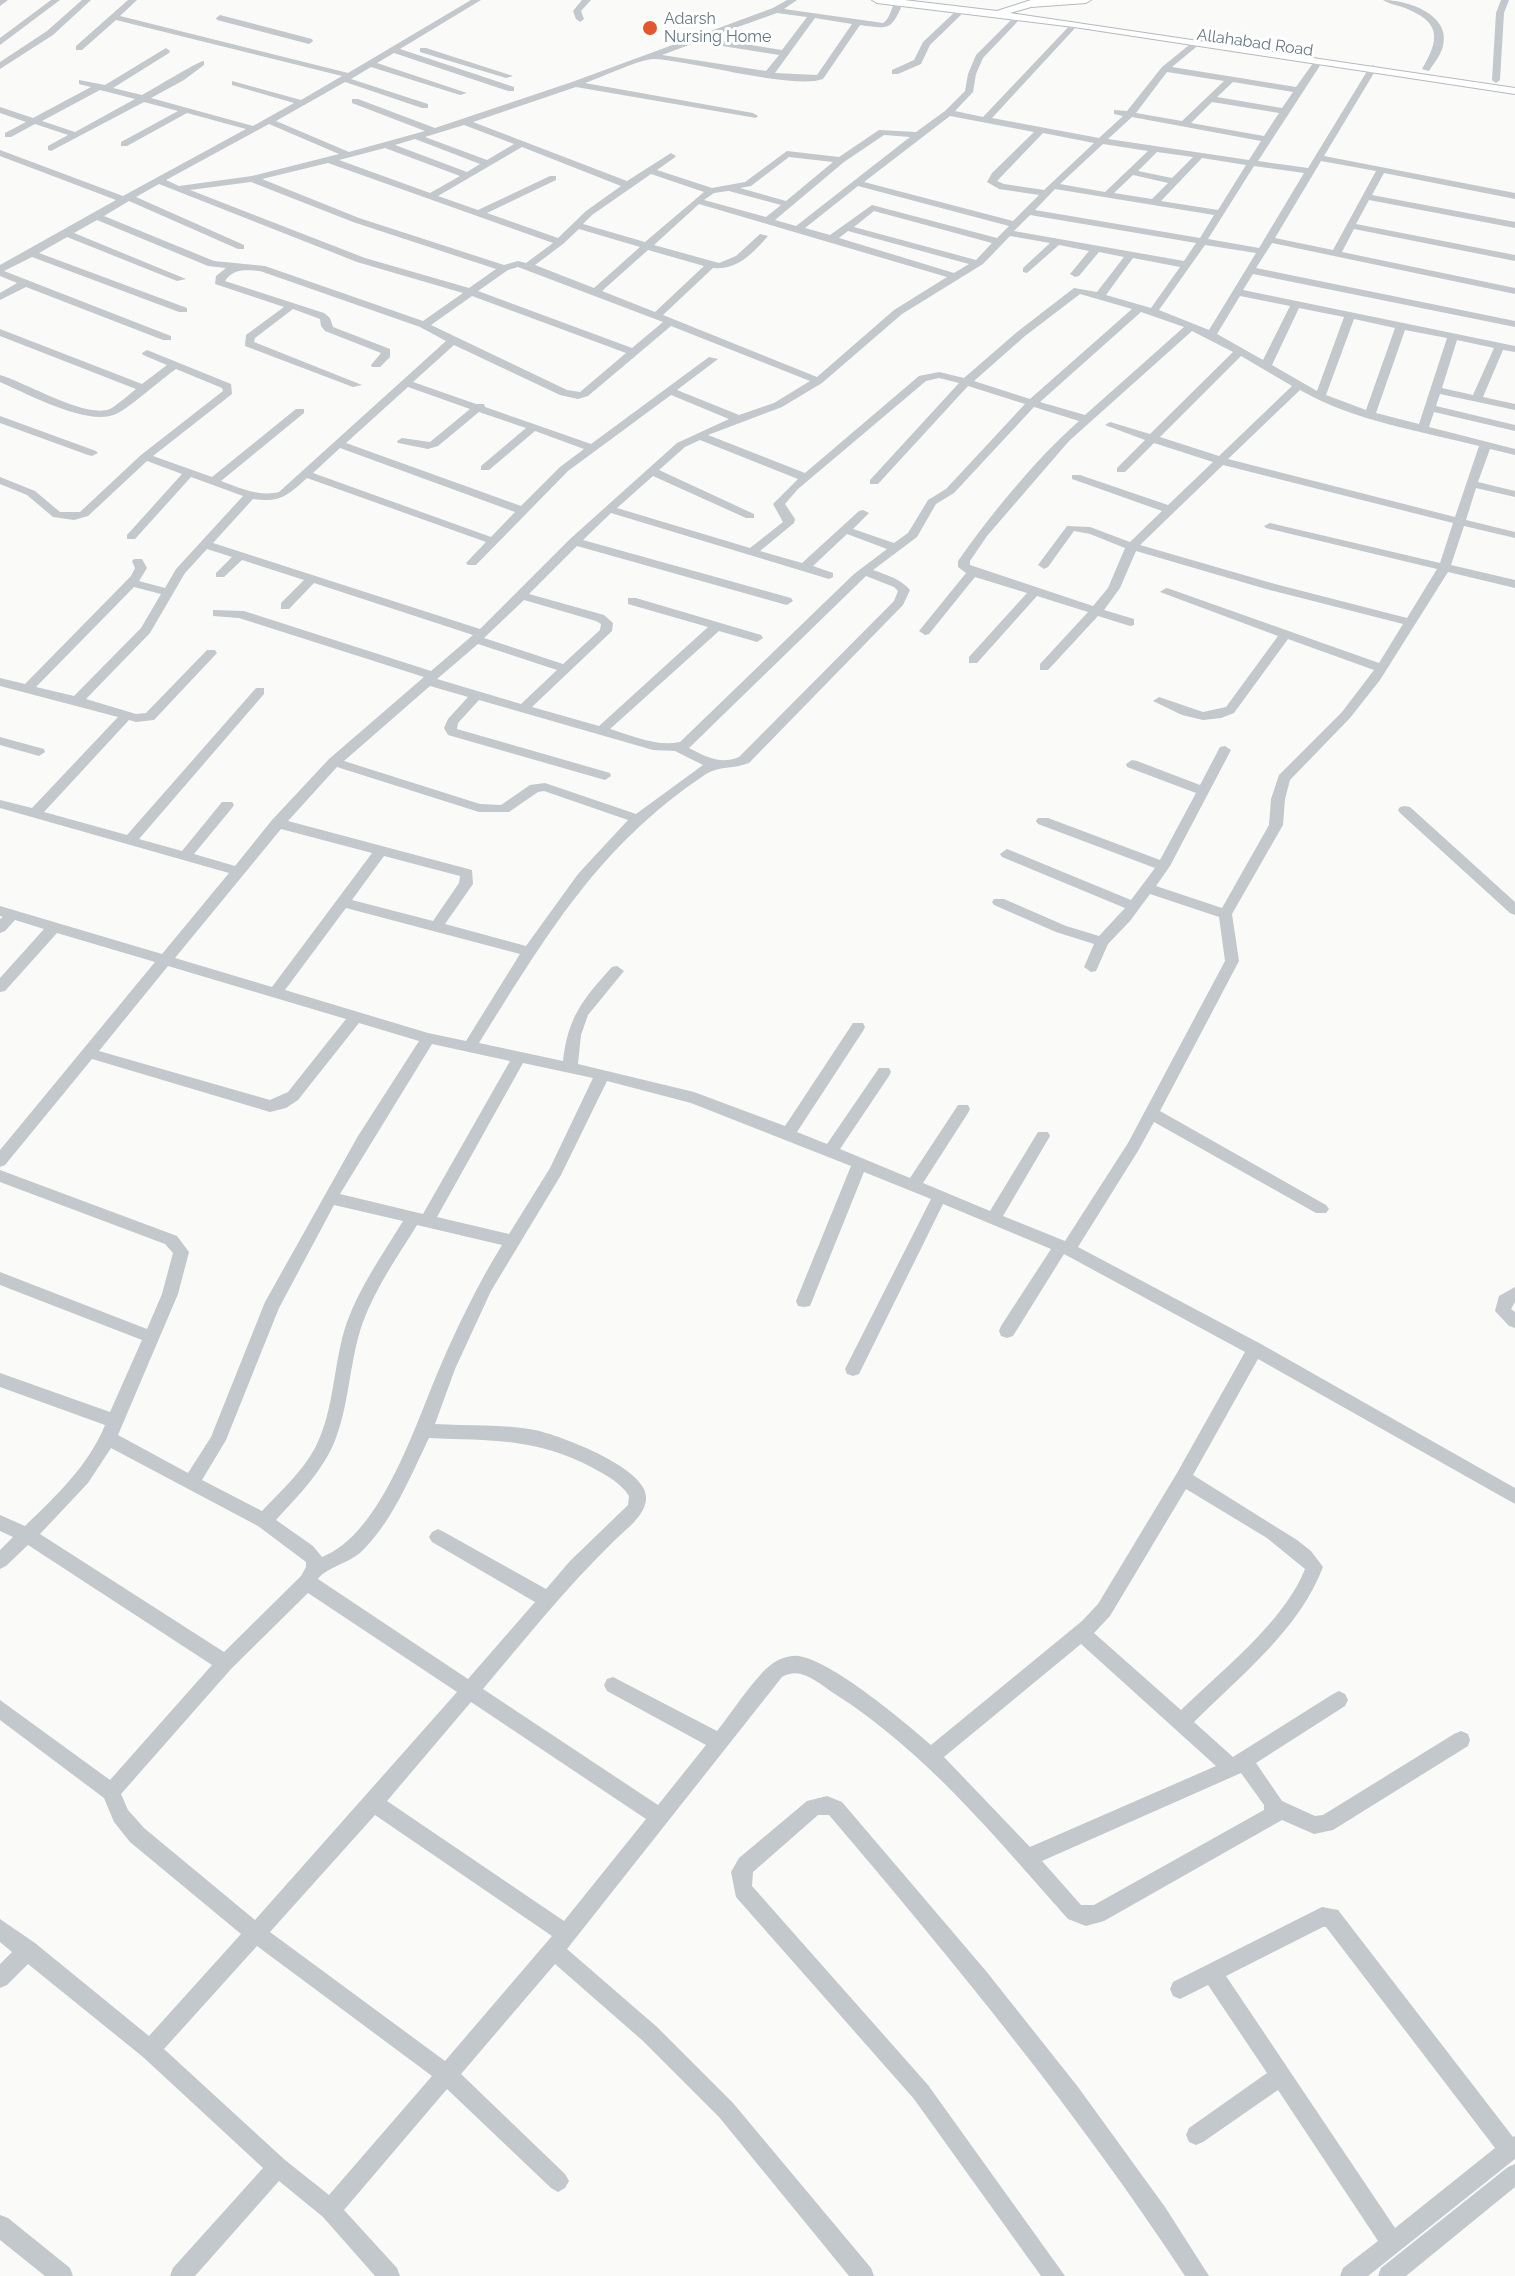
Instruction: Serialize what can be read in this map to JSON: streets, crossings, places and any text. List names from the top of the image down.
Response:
{
  "streets": {
    "main road": ["Allahabad Road"]
  },
  "places": ["Adarsh Nursing Home"]
}
